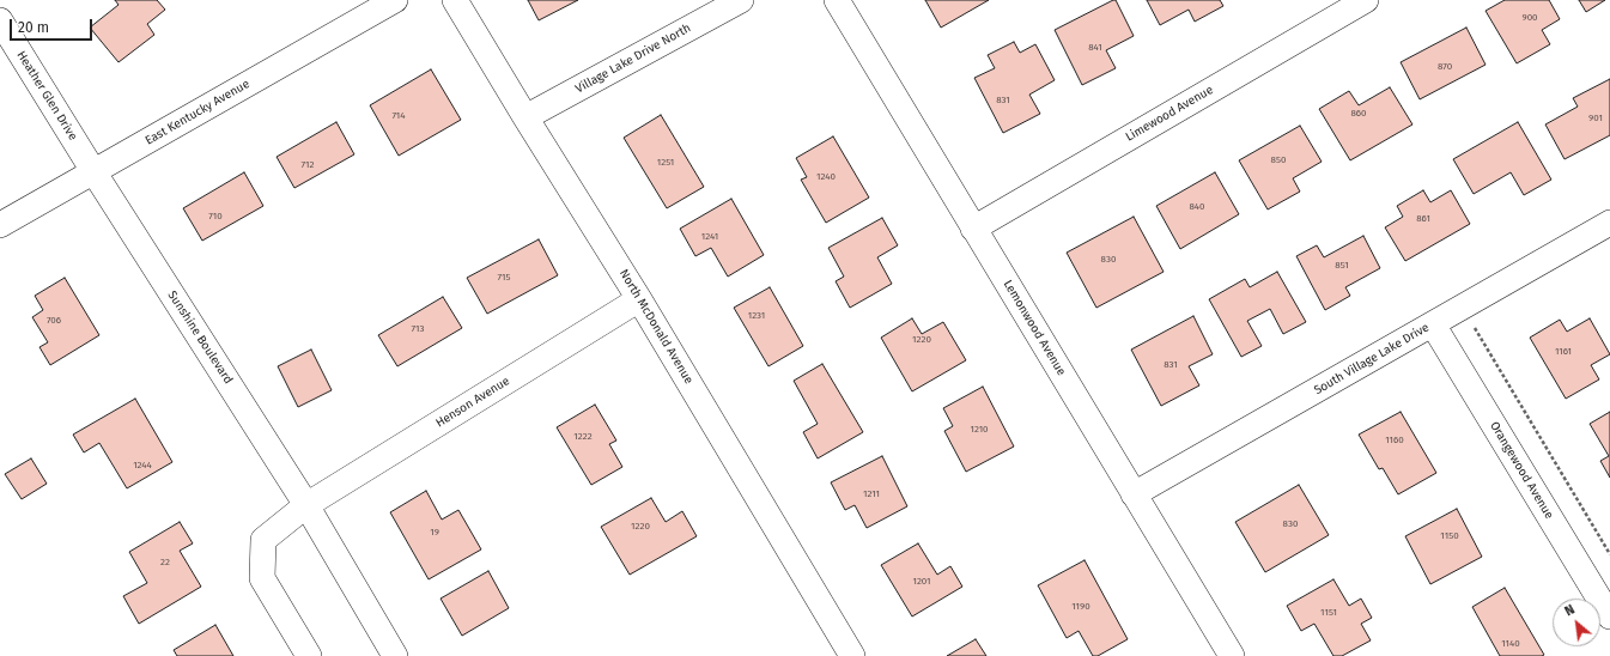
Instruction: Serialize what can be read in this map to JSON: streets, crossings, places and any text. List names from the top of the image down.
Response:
{
  "streets": {
    "street": [
      "Village Lake Drive North",
      "Heather Glen Drive",
      "East Kentucky Avenue",
      "Limewood Avenue",
      "North McDonald Avenue",
      "Lemonwood Avenue",
      "Sunshine Boulevard",
      "South Village Lake Drive",
      "Henson Avenue",
      "Orangewood Avenue"
    ]
  },
  "crossings": [
    ["Village Lake Drive North", "North McDonald Avenue"],
    ["Heather Glen Drive", "East Kentucky Avenue"],
    ["Heather Glen Drive", "Sunshine Boulevard"],
    ["East Kentucky Avenue", "Sunshine Boulevard"],
    ["Limewood Avenue", "Lemonwood Avenue"],
    ["North McDonald Avenue", "Henson Avenue"],
    ["Lemonwood Avenue", "South Village Lake Drive"],
    ["Sunshine Boulevard", "Henson Avenue"],
    ["South Village Lake Drive", "Orangewood Avenue"]
  ],
  "house_numbers": [
    "900",
    "841",
    "870",
    "831",
    "860",
    "714",
    "901",
    "850",
    "1251",
    "712",
    "1240",
    "840",
    "710",
    "861",
    "1241",
    "830",
    "851",
    "715",
    "1231",
    "706",
    "713",
    "1220",
    "1161",
    "831",
    "1210",
    "1222",
    "1160",
    "1244",
    "1211",
    "830",
    "1220",
    "19",
    "1150",
    "22",
    "1201",
    "1190",
    "1151",
    "1140"
  ],
  "scale_bar": "20 m",
  "north": "top left"
}
